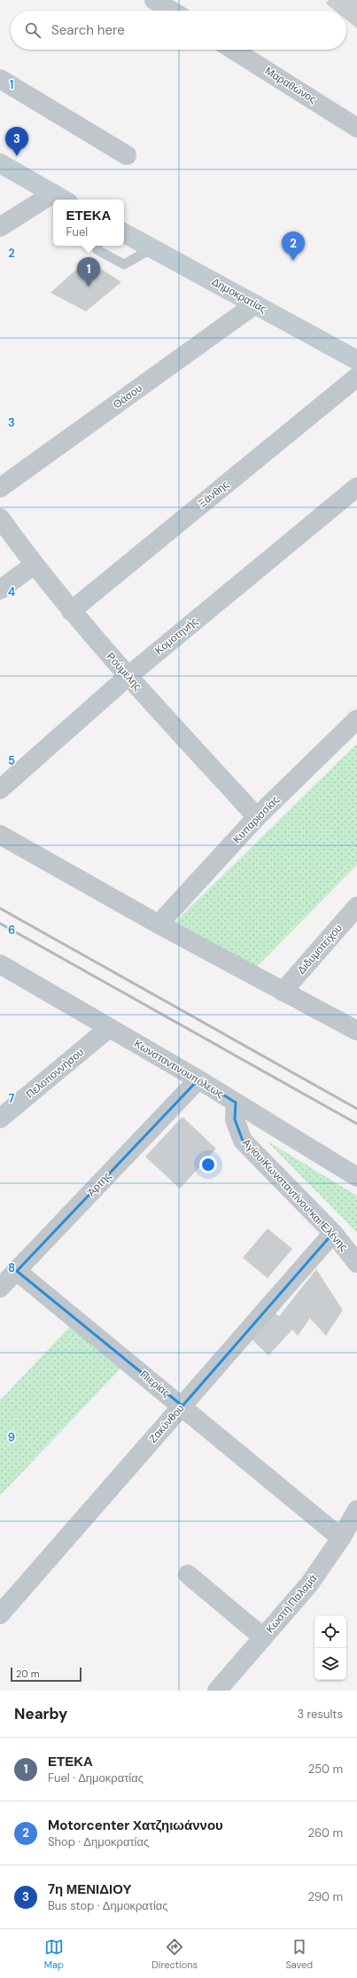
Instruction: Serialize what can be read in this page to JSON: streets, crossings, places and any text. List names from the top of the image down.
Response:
{
  "streets": {
    "main road": ["Δημοκρατίας"],
    "street": [
      "Μαραθώνος",
      "Θάσου",
      "Ξάνθης",
      "Κομοτηνής",
      "Ρούμελης",
      "Κυπαρισσίας",
      "Διδυμοτείχου",
      "Κωνσταντινουπόλεως",
      "Πελοποννήσου",
      "Άρτης",
      "Αγίου Κωνσταντίνου και Ελένης",
      "Πιερίας",
      "Ζακύνθου",
      "Κωστή Παλαμά"
    ]
  },
  "crossings": [
    ["Δημοκρατίας", "Θάσου"],
    ["Ξάνθης", "Ρούμελης"],
    ["Κομοτηνής", "Ρούμελης"],
    ["Ρούμελης", "Κυπαρισσίας"],
    ["Κωνσταντινουπόλεως", "Πελοποννήσου"],
    ["Κωνσταντινουπόλεως", "Άρτης"],
    ["Κωνσταντινουπόλεως", "Αγίου Κωνσταντίνου και Ελένης"],
    ["Άρτης", "Πιερίας"],
    ["Αγίου Κωνσταντίνου και Ελένης", "Ζακύνθου"],
    ["Πιερίας", "Ζακύνθου"],
    ["Πιερίας", "Κωστή Παλαμά"]
  ],
  "scale_bar": "20 m",
  "page": {
    "search": "Search here",
    "pins": ["3", "2", "1"],
    "popup": ["ΕΤΕΚΑ", "Fuel"],
    "scale": "20 m",
    "heading": ["Nearby", "3 results"],
    "list": [
      {
        "mark": "1",
        "name": "ΕΤΕΚΑ",
        "note": "Fuel · Δημοκρατίας",
        "value": "250 m"
      },
      {
        "mark": "2",
        "name": "Motorcenter Χατζηιωάννου",
        "note": "Shop · Δημοκρατίας",
        "value": "260 m"
      },
      {
        "mark": "3",
        "name": "7η ΜΕΝΙΔΙΟΥ",
        "note": "Bus stop · Δημοκρατίας",
        "value": "290 m"
      }
    ],
    "nav": ["Map", "Directions", "Saved"]
  },
  "grid": {
    "rows": [
      "1",
      "2",
      "3",
      "4",
      "5",
      "6",
      "7",
      "8",
      "9"
    ]
  }
}
